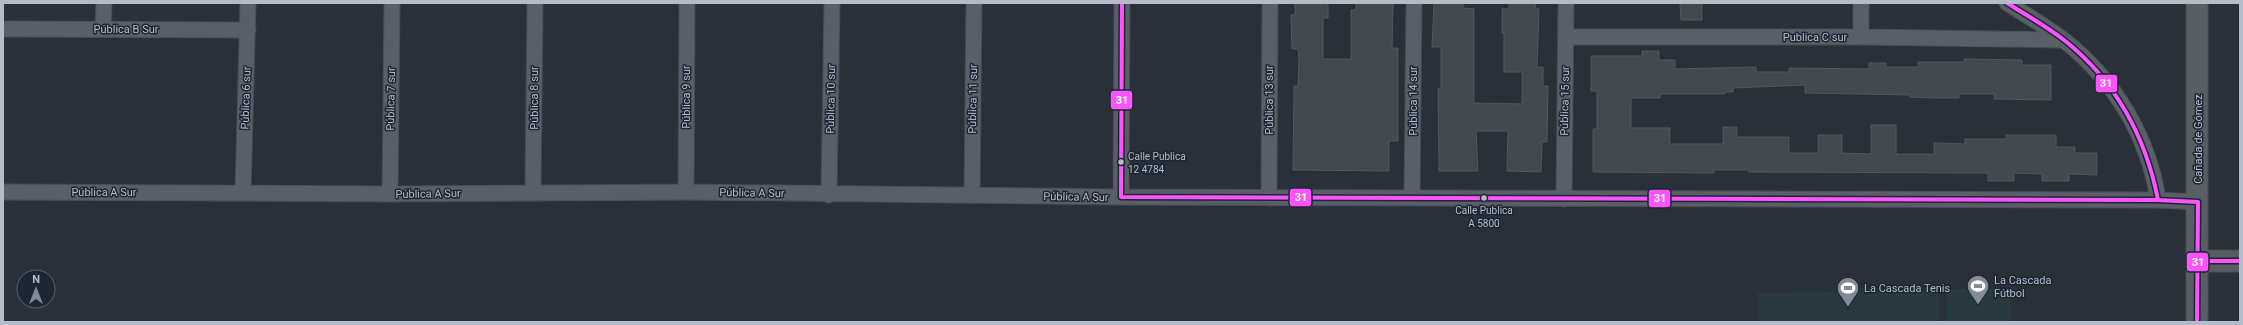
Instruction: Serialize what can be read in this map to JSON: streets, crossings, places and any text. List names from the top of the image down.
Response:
{
  "streets": {
    "main road": ["Cañada de Gómez"],
    "street": [
      "Pública B Sur",
      "Publica C sur",
      "Pública 9 sur",
      "Pública 6 sur",
      "Pública 8 sur",
      "Pública 7 sur",
      "Pública 10 sur",
      "Pública 11 sur",
      "Pública 13 sur",
      "Pública 14 sur",
      "Pública 15 sur",
      "Pública A Sur"
    ]
  },
  "crossings": [
    ["Pública B Sur", "Pública 6 sur"],
    ["Publica C sur", "Pública 15 sur"],
    ["Pública 9 sur", "Pública A Sur"],
    ["Pública 6 sur", "Pública A Sur"],
    ["Pública 8 sur", "Pública A Sur"],
    ["Pública 7 sur", "Pública A Sur"],
    ["Pública 10 sur", "Pública A Sur"],
    ["Pública 11 sur", "Pública A Sur"],
    ["Pública 13 sur", "Pública A Sur"],
    ["Pública 14 sur", "Pública A Sur"],
    ["Pública 15 sur", "Pública A Sur"],
    ["Cañada de Gómez", "Pública A Sur"]
  ],
  "places": {
    "other": ["Calle Publica 12 4784", "Calle Publica A 5800"],
    "sports": ["La Cascada Fútbol", "La Cascada Tenis"]
  },
  "lines": ["transit line 31"],
  "north": "top"
}
